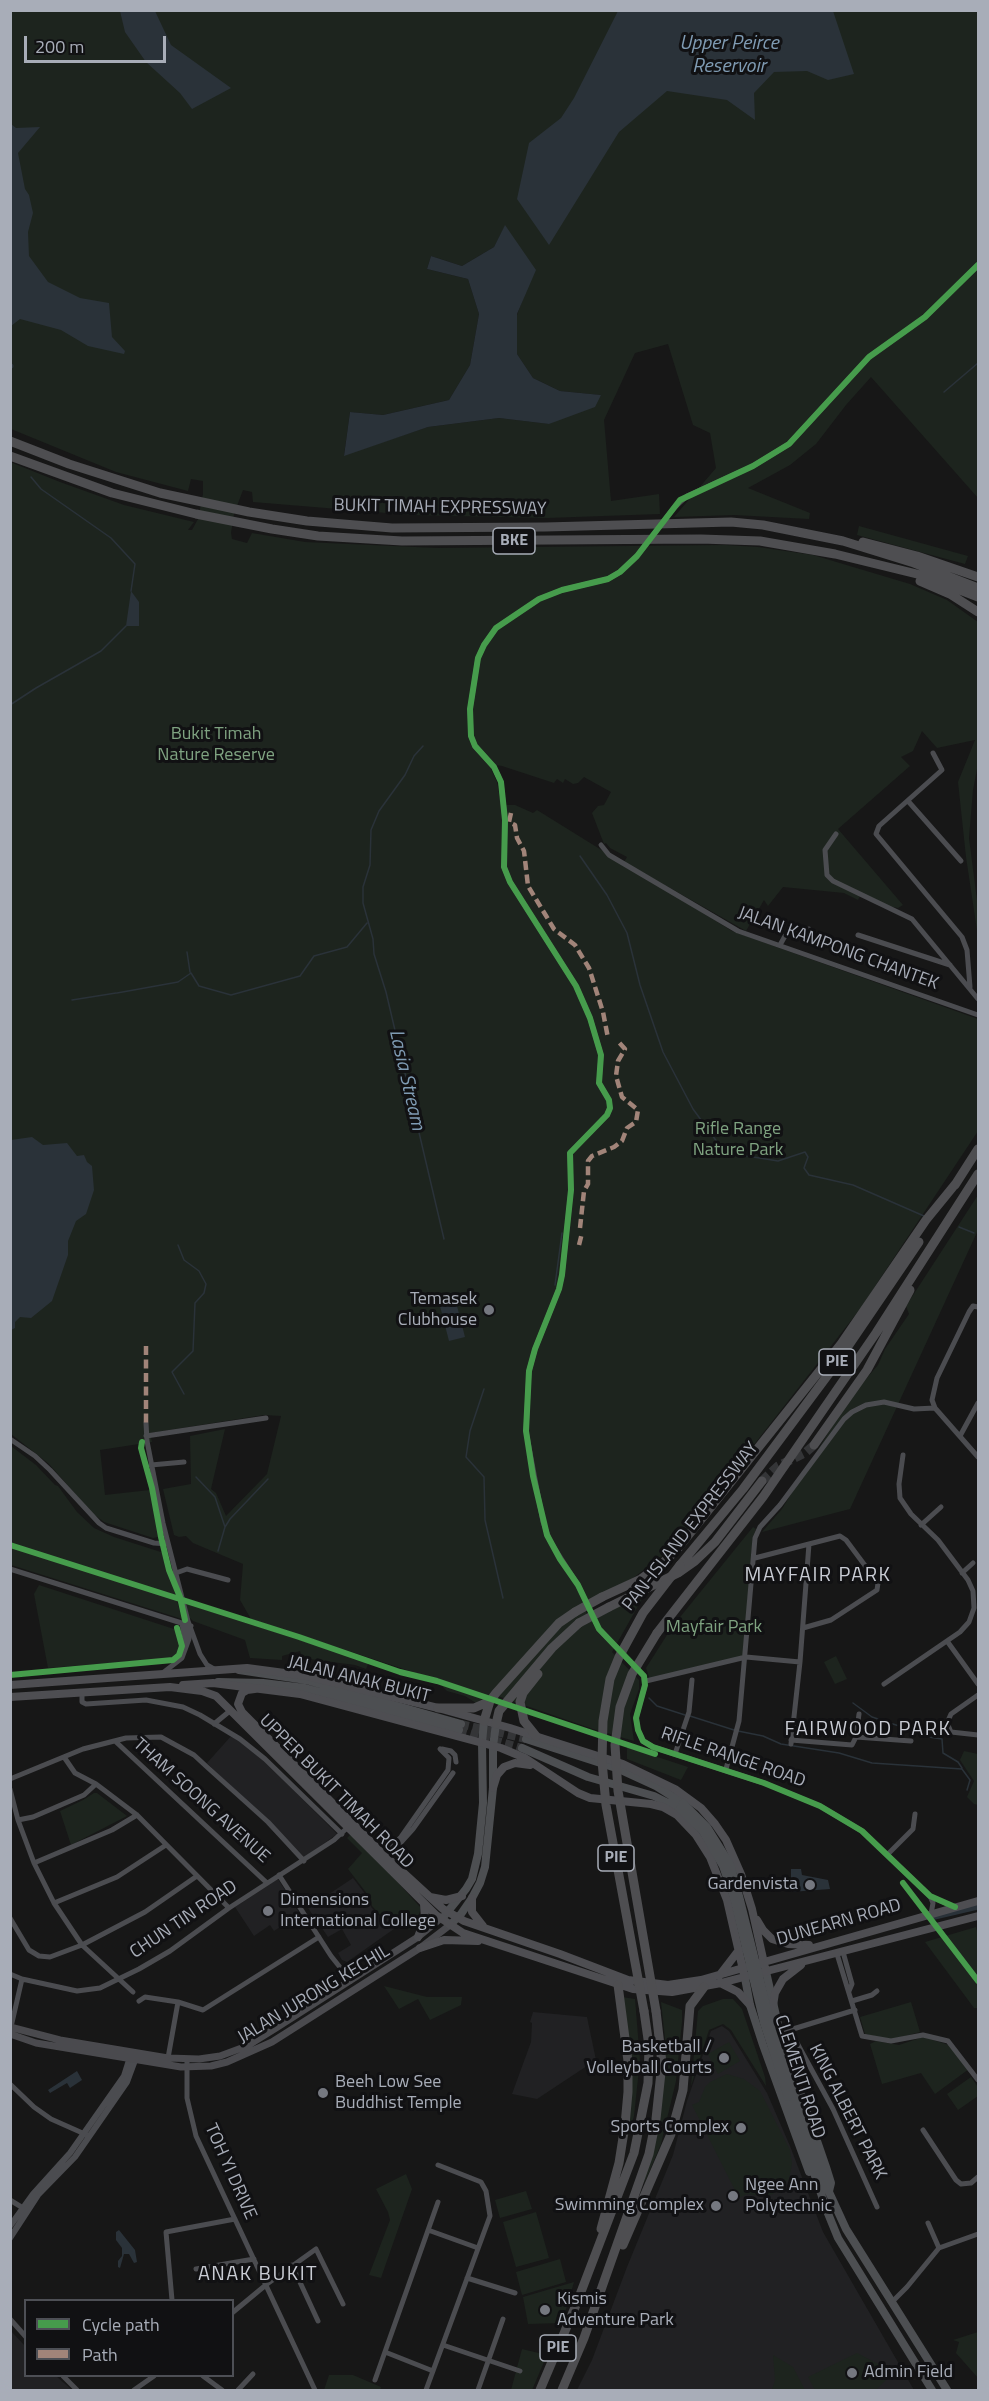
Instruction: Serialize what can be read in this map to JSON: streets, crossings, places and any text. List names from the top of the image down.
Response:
{
  "streets": {
    "highway": [
      "BUKIT TIMAH EXPRESSWAY",
      "BKE",
      "PIE",
      "PAN-ISLAND EXPRESSWAY",
      "JALAN ANAK BUKIT",
      "UPPER BUKIT TIMAH ROAD",
      "DUNEARN ROAD"
    ],
    "main road": ["JALAN JURONG KECHIL", "CLEMENTI ROAD"],
    "street": [
      "JALAN KAMPONG CHANTEK",
      "RIFLE RANGE ROAD",
      "THAM SOONG AVENUE",
      "CHUN TIN ROAD",
      "KING ALBERT PARK",
      "TOH YI DRIVE"
    ]
  },
  "crossings": [
    ["BUKIT TIMAH EXPRESSWAY", "BKE"],
    ["JALAN ANAK BUKIT", "UPPER BUKIT TIMAH ROAD"],
    ["JALAN ANAK BUKIT", "DUNEARN ROAD"],
    ["JALAN ANAK BUKIT", "JALAN JURONG KECHIL"],
    ["JALAN ANAK BUKIT", "CLEMENTI ROAD"],
    ["RIFLE RANGE ROAD", "DUNEARN ROAD"],
    ["UPPER BUKIT TIMAH ROAD", "CHUN TIN ROAD"],
    ["UPPER BUKIT TIMAH ROAD", "DUNEARN ROAD"],
    ["UPPER BUKIT TIMAH ROAD", "JALAN JURONG KECHIL"],
    ["UPPER BUKIT TIMAH ROAD", "CLEMENTI ROAD"],
    ["THAM SOONG AVENUE", "CHUN TIN ROAD"],
    ["DUNEARN ROAD", "CLEMENTI ROAD"],
    ["JALAN JURONG KECHIL", "TOH YI DRIVE"],
    ["CLEMENTI ROAD", "KING ALBERT PARK"]
  ],
  "districts": ["MAYFAIR PARK", "FAIRWOOD PARK", "ANAK BUKIT"],
  "water": ["Upper Peirce Reservoir", "Lasia Stream"],
  "parks": ["Bukit Timah Nature Reserve", "Rifle Range Nature Park", "Mayfair Park"],
  "places": [
    "Temasek Clubhouse",
    "Gardenvista",
    "Dimensions International College",
    "Basketball / Volleyball Courts",
    "Beeh Low See Buddhist Temple",
    "Sports Complex",
    "Ngee Ann Polytechnic",
    "Swimming Complex",
    "Kismis Adventure Park",
    "Admin Field"
  ],
  "legend": ["Cycle path", "Path"],
  "scale_bar": "200 m"
}
